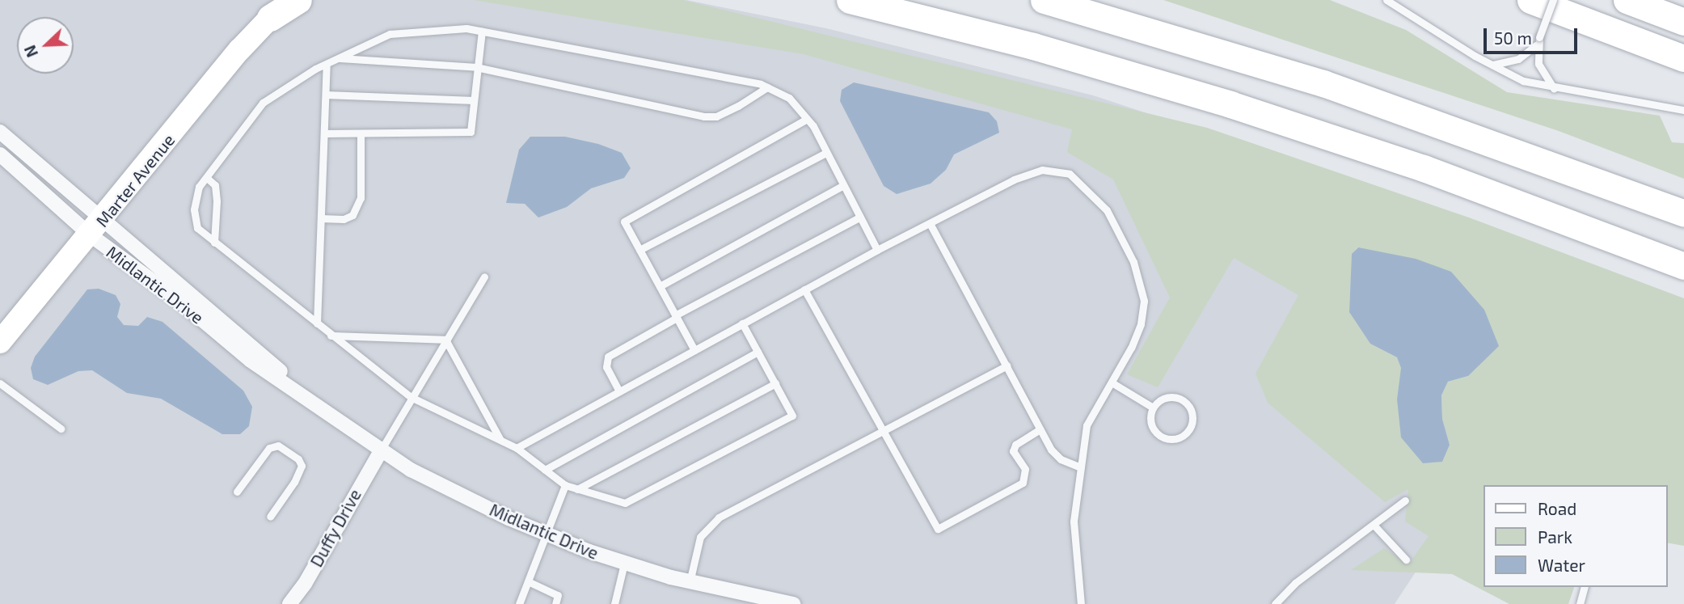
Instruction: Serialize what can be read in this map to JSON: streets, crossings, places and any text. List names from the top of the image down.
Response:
{
  "streets": {
    "main road": ["Marter Avenue"],
    "street": ["Midlantic Drive", "Duffy Drive"]
  },
  "crossings": [
    ["Marter Avenue", "Midlantic Drive"],
    ["Midlantic Drive", "Duffy Drive"]
  ],
  "legend": ["Road", "Park", "Water"],
  "scale_bar": "50 m",
  "north": "bottom left"
}
